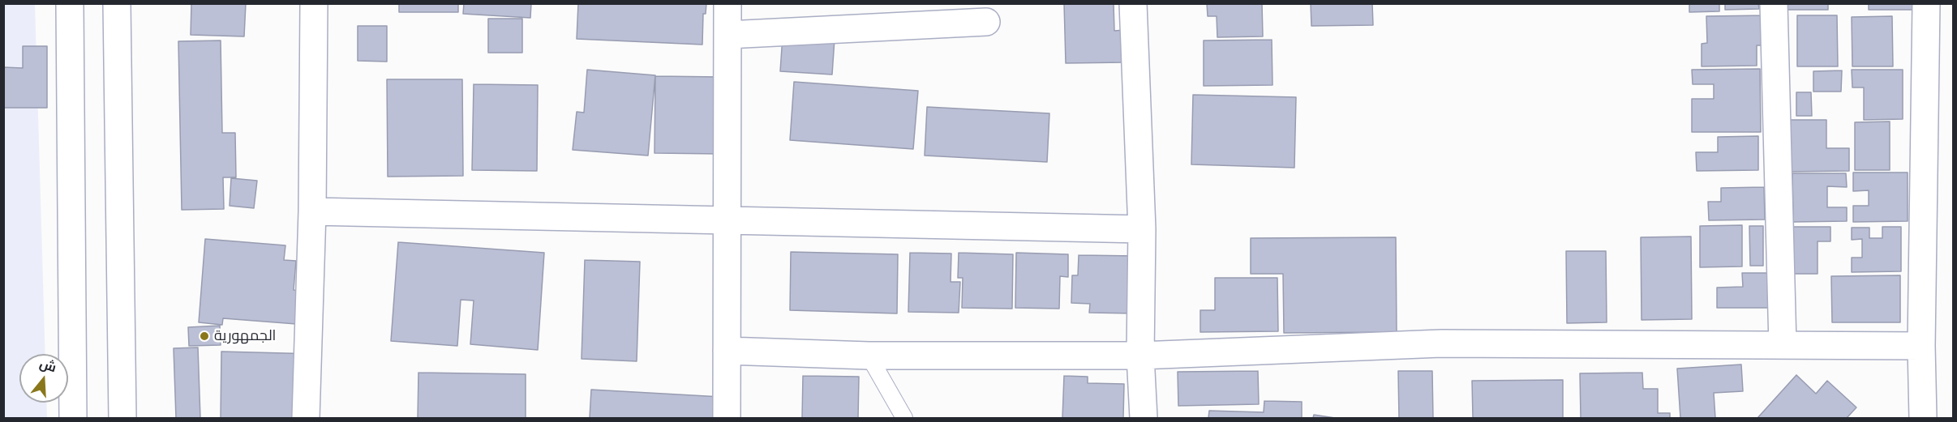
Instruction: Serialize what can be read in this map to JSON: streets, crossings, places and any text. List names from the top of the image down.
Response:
{
  "places": ["الجمهورية"],
  "north": "top"
}
